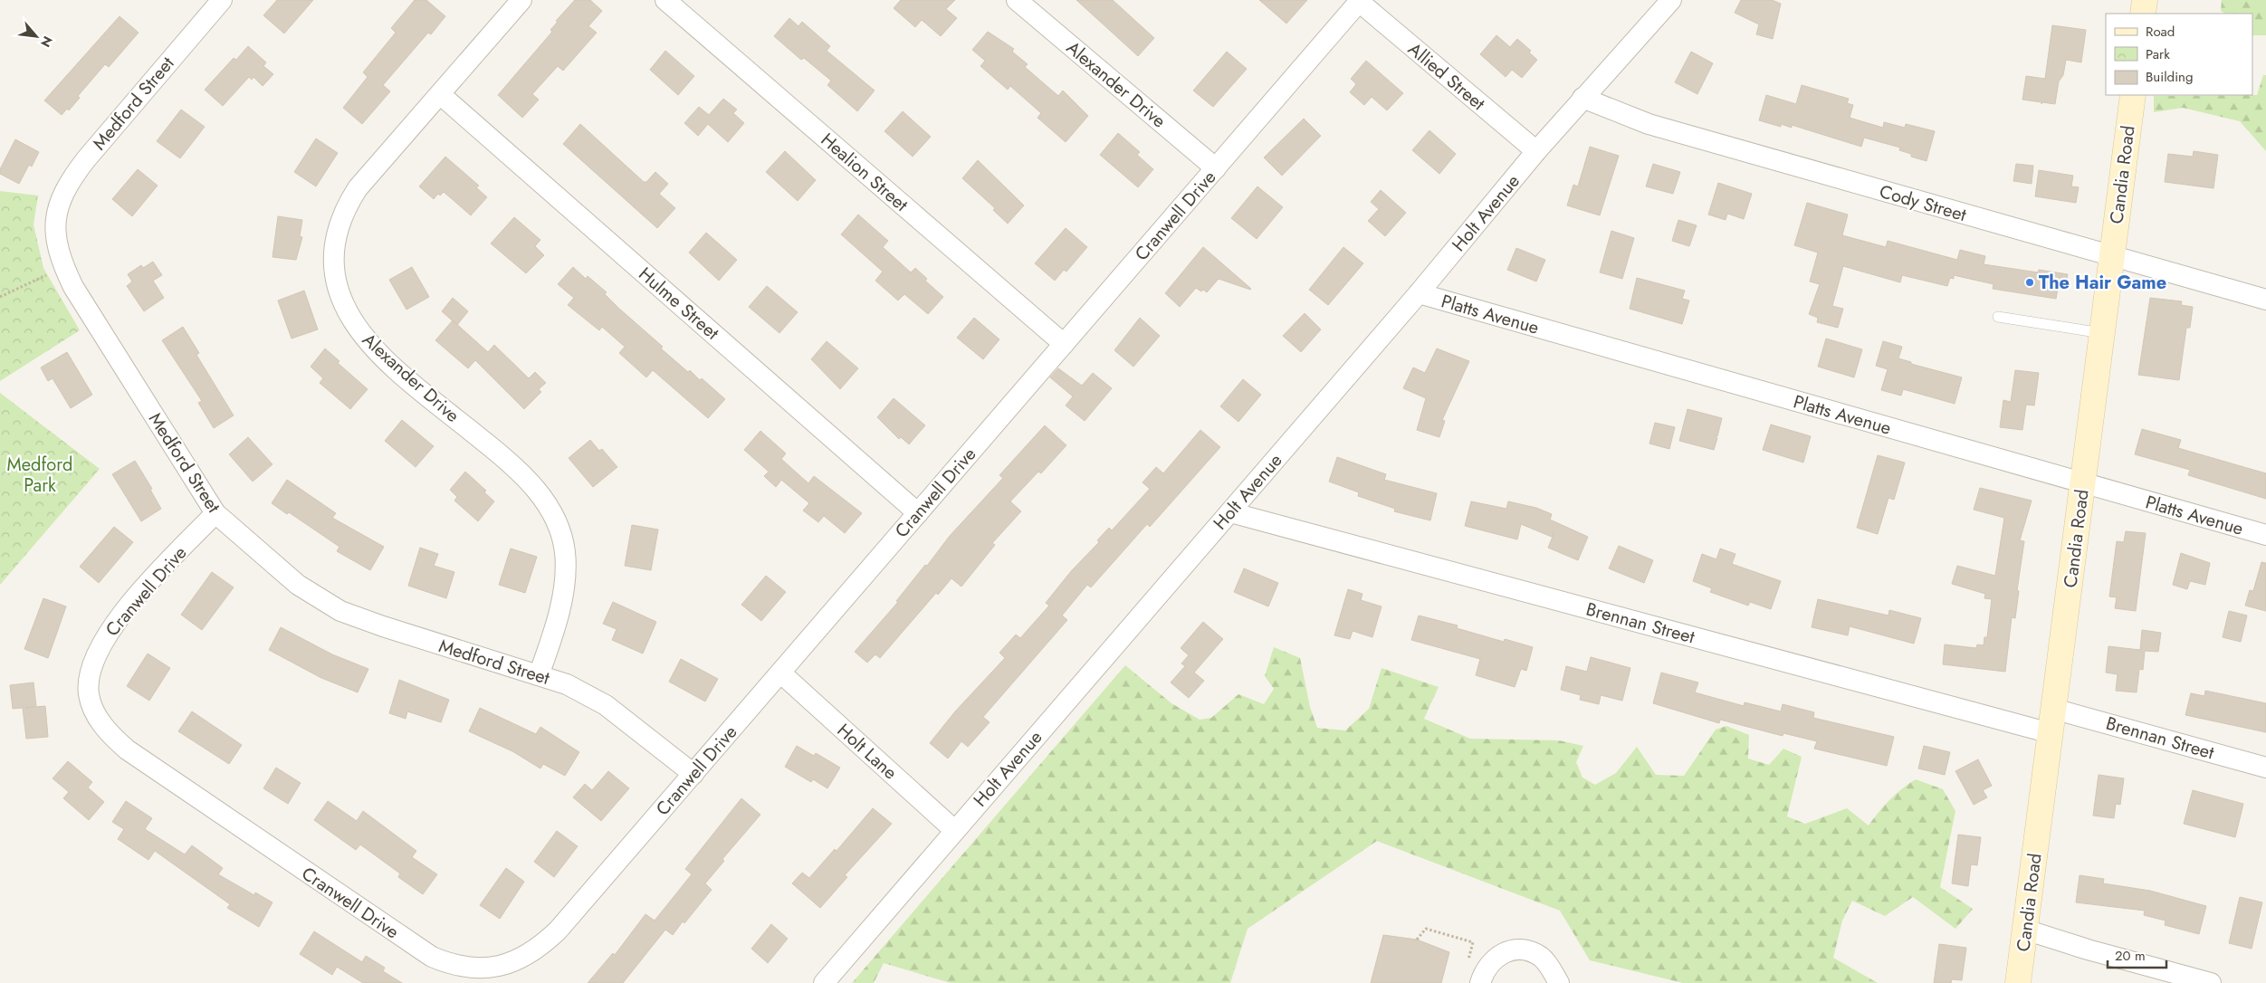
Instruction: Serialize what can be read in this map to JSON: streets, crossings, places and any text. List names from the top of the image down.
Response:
{
  "streets": {
    "main road": ["Candia Road"],
    "street": [
      "Allied Street",
      "Alexander Drive",
      "Medford Street",
      "Healion Street",
      "Cody Street",
      "Holt Avenue",
      "Cranwell Drive",
      "Hulme Street",
      "Platts Avenue",
      "Brennan Street",
      "Holt Lane"
    ]
  },
  "crossings": [
    ["Allied Street", "Holt Avenue"],
    ["Allied Street", "Cranwell Drive"],
    ["Alexander Drive", "Medford Street"],
    ["Alexander Drive", "Cranwell Drive"],
    ["Alexander Drive", "Hulme Street"],
    ["Medford Street", "Cranwell Drive"],
    ["Healion Street", "Cranwell Drive"],
    ["Candia Road", "Cody Street"],
    ["Candia Road", "Platts Avenue"],
    ["Candia Road", "Brennan Street"],
    ["Cody Street", "Holt Avenue"],
    ["Holt Avenue", "Platts Avenue"],
    ["Holt Avenue", "Brennan Street"],
    ["Holt Avenue", "Holt Lane"],
    ["Cranwell Drive", "Hulme Street"],
    ["Cranwell Drive", "Holt Lane"]
  ],
  "parks": ["Medford Park"],
  "places": ["The Hair Game"],
  "legend": ["Road", "Park", "Building"],
  "scale_bar": "20 m",
  "north": "bottom right"
}
